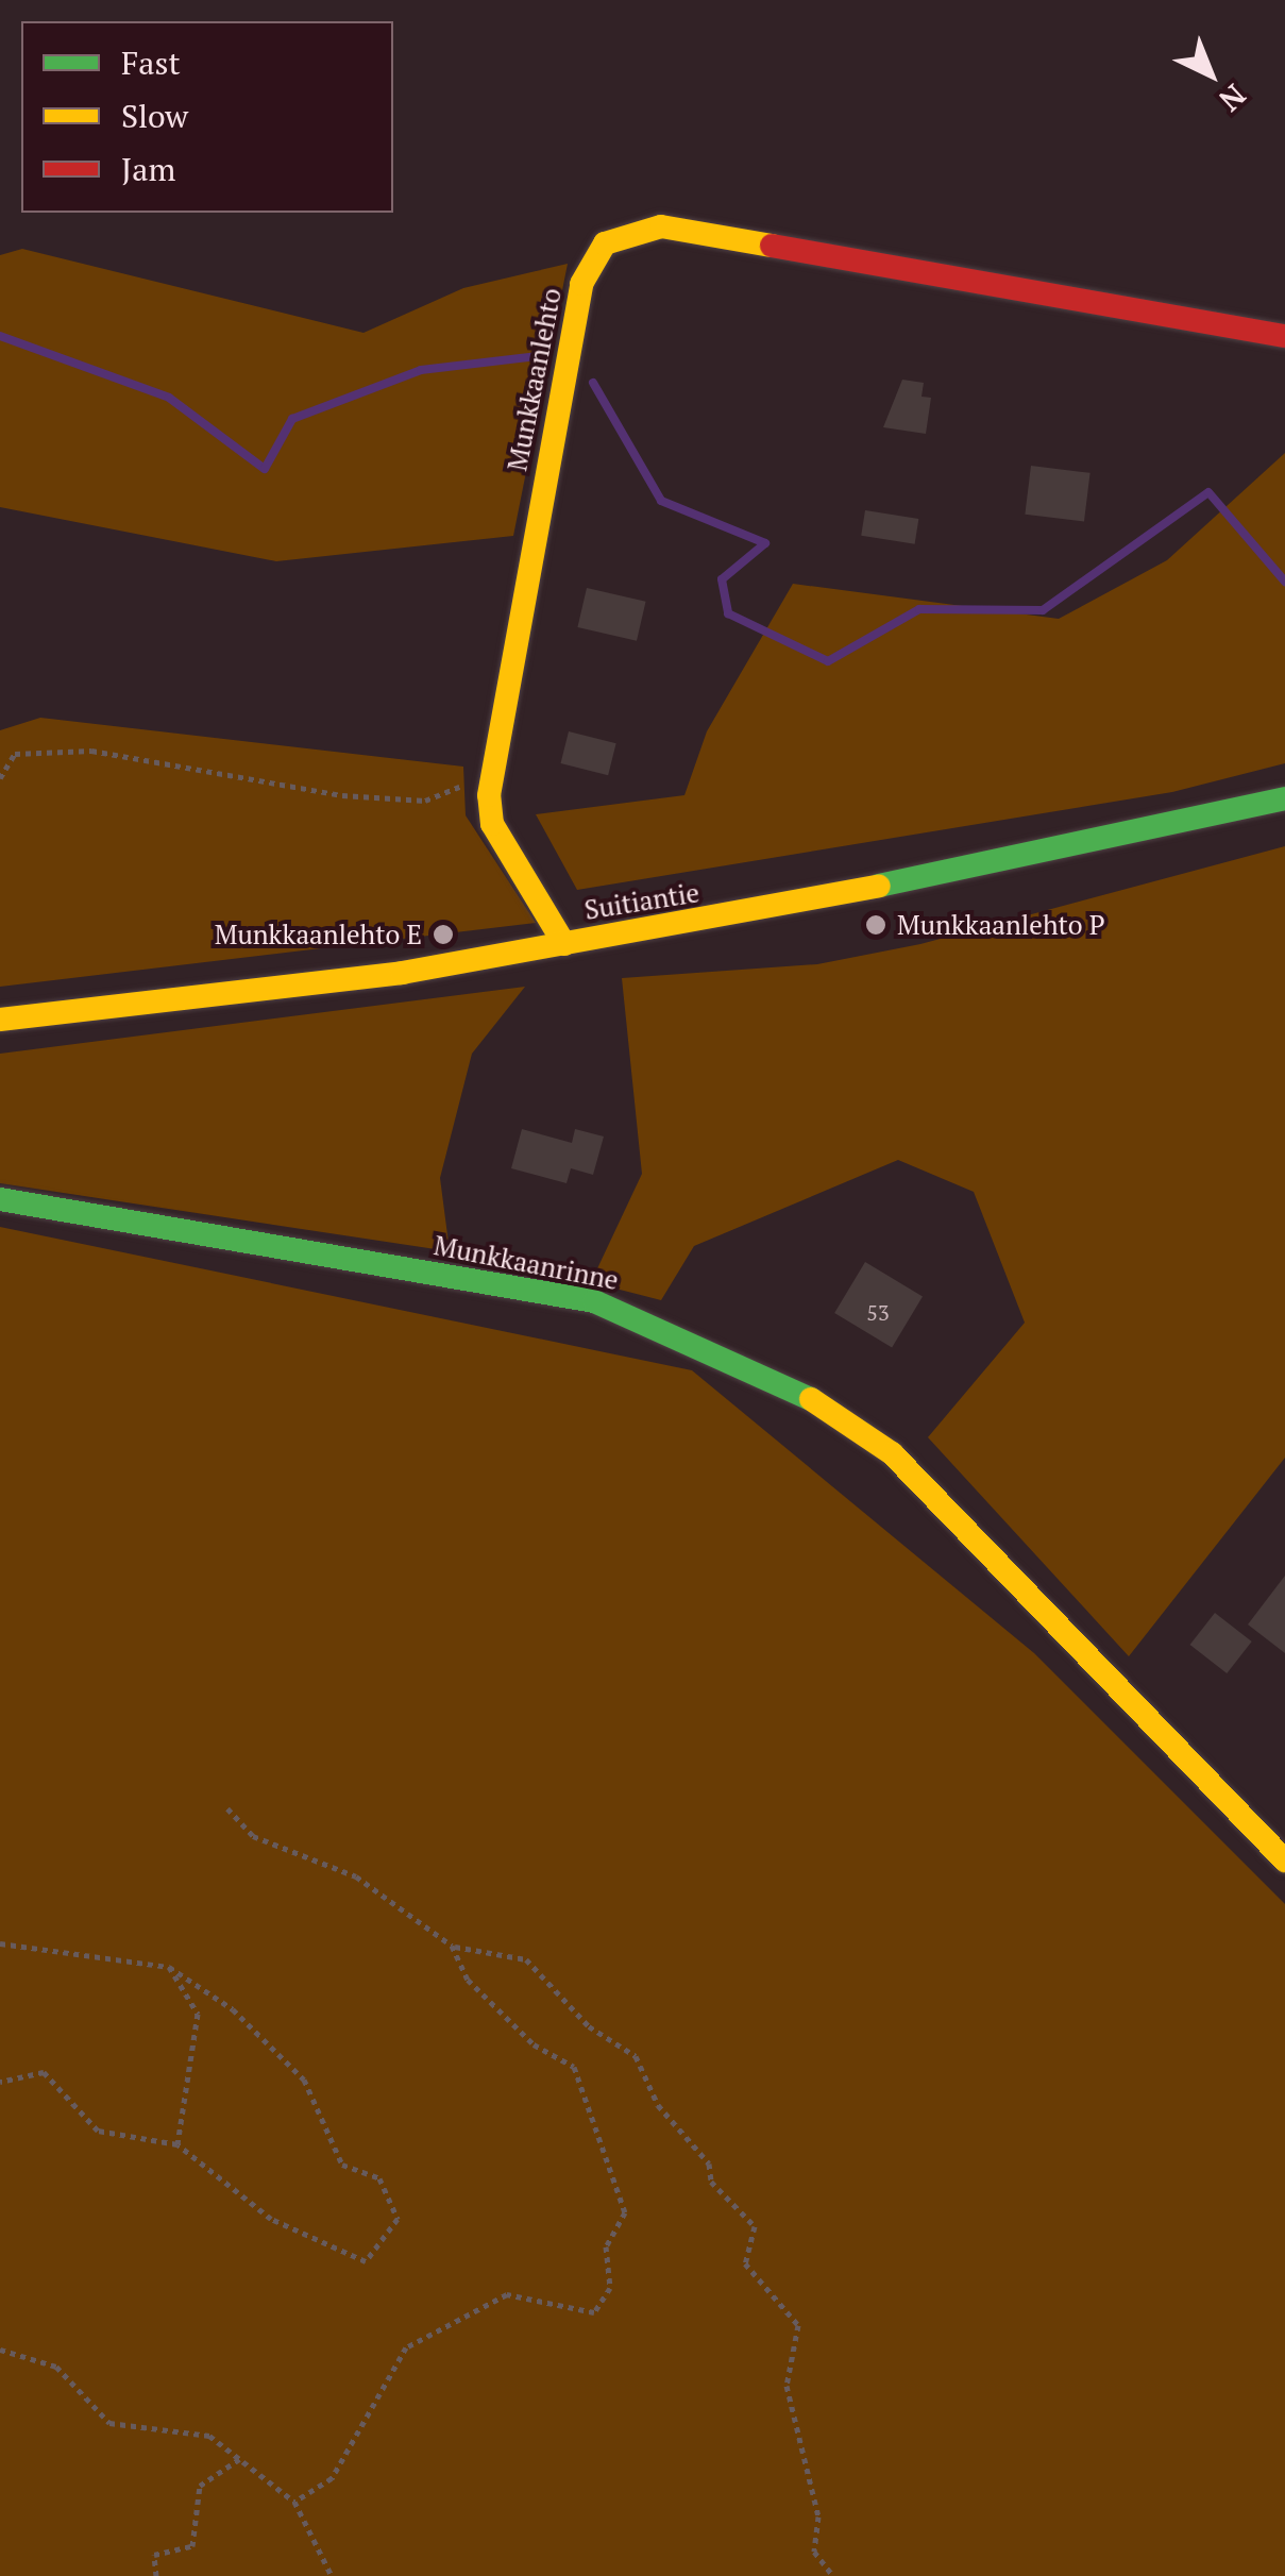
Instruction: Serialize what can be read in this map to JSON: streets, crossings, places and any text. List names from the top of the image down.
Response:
{
  "streets": {
    "street": ["Munkkaanlehto", "Suitiantie", "Munkkaanrinne"]
  },
  "crossings": [
    ["Munkkaanlehto", "Suitiantie"]
  ],
  "places": ["Munkkaanlehto P", "Munkkaanlehto E"],
  "house_numbers": ["53"],
  "legend": ["Fast", "Slow", "Jam"],
  "north": "bottom right"
}
